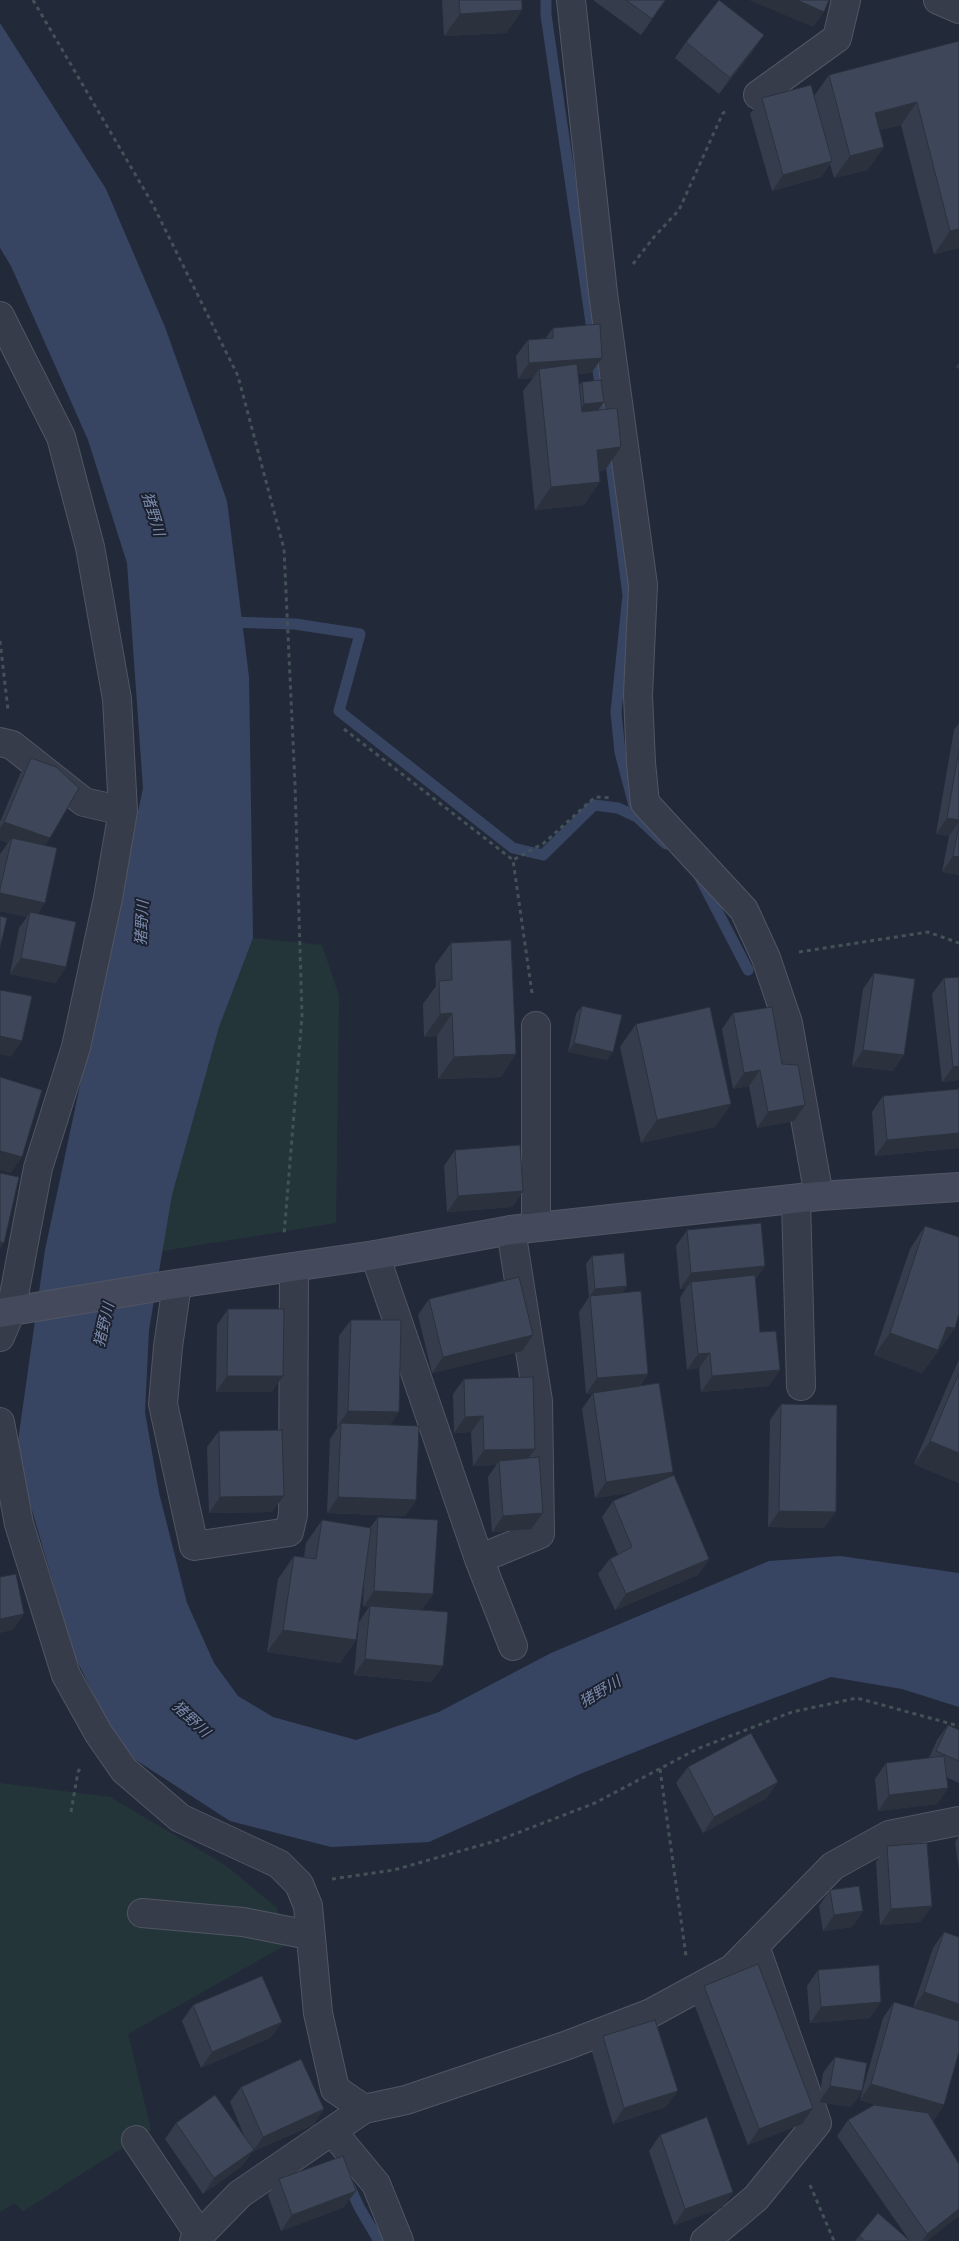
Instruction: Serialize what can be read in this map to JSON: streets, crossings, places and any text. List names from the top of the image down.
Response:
{
  "water": ["猪野川"]
}
